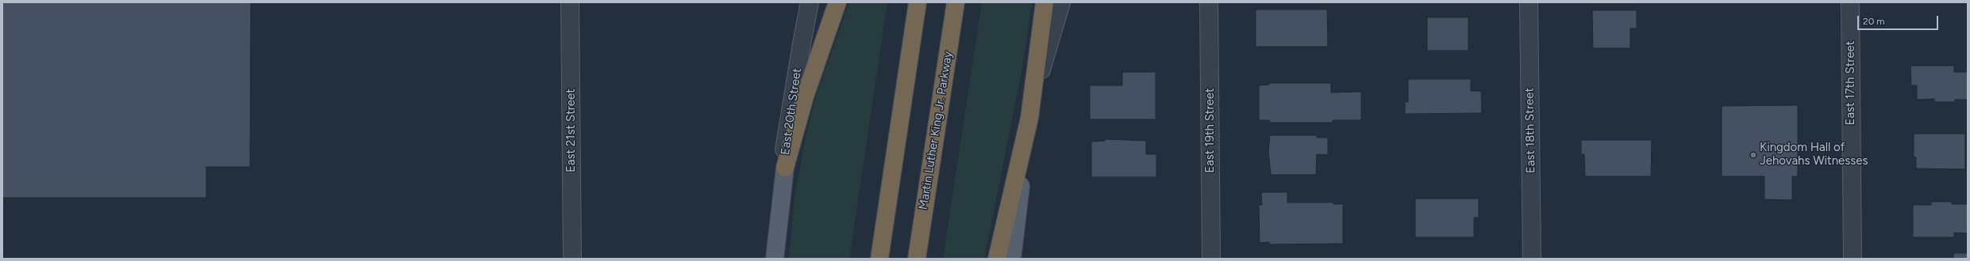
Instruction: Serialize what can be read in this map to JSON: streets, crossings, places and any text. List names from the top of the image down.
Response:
{
  "streets": {
    "highway": ["Martin Luther King Jr. Parkway"],
    "main road": ["East 20th Street"],
    "street": [
      "East 17th Street",
      "East 21st Street",
      "East 19th Street",
      "East 18th Street"
    ]
  },
  "places": ["Kingdom Hall of Jehovahs Witnesses"],
  "scale_bar": "20 m"
}
